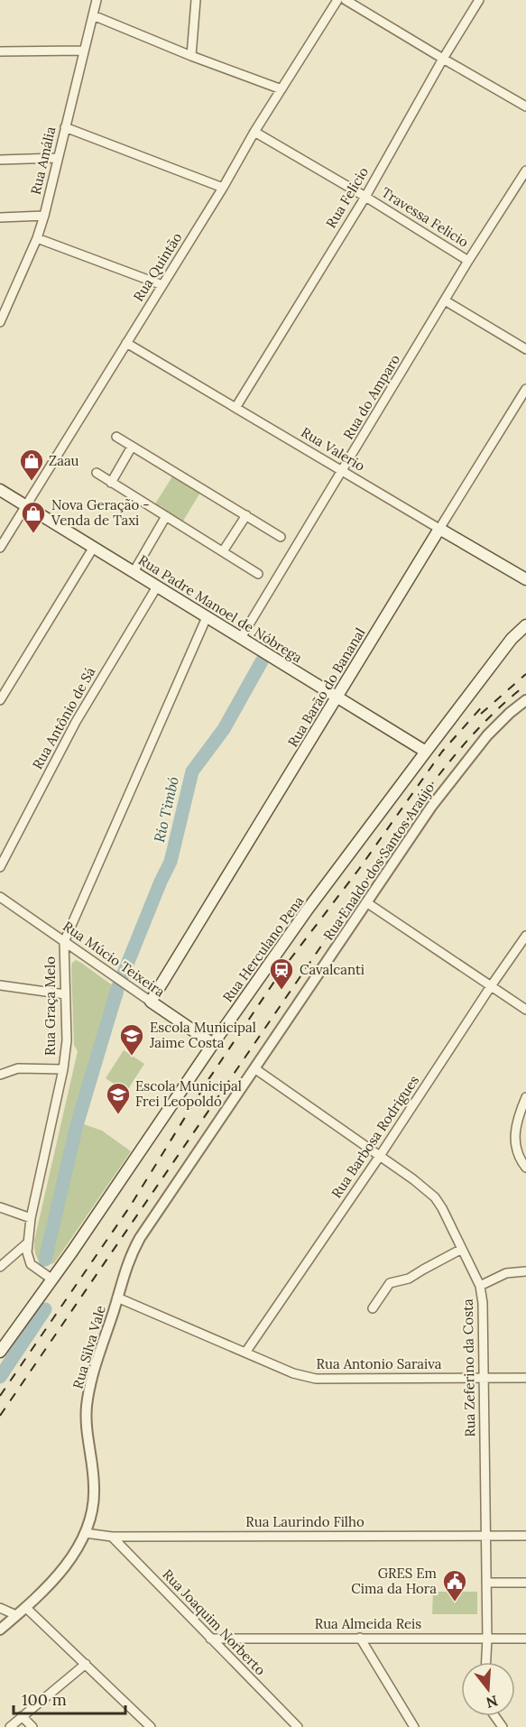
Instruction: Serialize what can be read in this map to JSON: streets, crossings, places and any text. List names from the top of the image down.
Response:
{
  "streets": {
    "main road": [
      "Rua Valerio",
      "Rua Padre Manoel de Nóbrega",
      "Rua Barão do Bananal",
      "Rua Herculano Pena",
      "Rua Múcio Teixeira"
    ],
    "street": [
      "Rua Amália",
      "Rua Felicio",
      "Travessa Felicio",
      "Rua Quintão",
      "Rua do Amparo",
      "Rua Antônio de Sá",
      "Rua Enaldo dos Santos Araújo",
      "Rua Graça Melo",
      "Rua Barbosa Rodrigues",
      "Rua Silva Vale",
      "Rua Antonio Saraiva",
      "Rua Zeferino da Costa",
      "Rua Laurindo Filho",
      "Rua Joaquim Norberto",
      "Rua Almeida Reis"
    ]
  },
  "crossings": [
    ["Rua Felicio", "Travessa Felicio"],
    ["Rua Felicio", "Rua Valerio"],
    ["Travessa Felicio", "Rua Quintão"],
    ["Travessa Felicio", "Rua do Amparo"],
    ["Rua Quintão", "Rua Valerio"],
    ["Rua Quintão", "Rua Padre Manoel de Nóbrega"],
    ["Rua do Amparo", "Rua Valerio"],
    ["Rua do Amparo", "Rua Padre Manoel de Nóbrega"],
    ["Rua Valerio", "Rua Barão do Bananal"],
    ["Rua Padre Manoel de Nóbrega", "Rua Barão do Bananal"],
    ["Rua Padre Manoel de Nóbrega", "Rua Antônio de Sá"],
    ["Rua Padre Manoel de Nóbrega", "Rua Herculano Pena"],
    ["Rua Padre Manoel de Nóbrega", "Rua Graça Melo"],
    ["Rua Barão do Bananal", "Rua Múcio Teixeira"],
    ["Rua Enaldo dos Santos Araújo", "Rua Silva Vale"],
    ["Rua Enaldo dos Santos Araújo", "Rua Antonio Saraiva"],
    ["Rua Enaldo dos Santos Araújo", "Rua Zeferino da Costa"],
    ["Rua Herculano Pena", "Rua Múcio Teixeira"],
    ["Rua Herculano Pena", "Rua Graça Melo"],
    ["Rua Múcio Teixeira", "Rua Graça Melo"],
    ["Rua Barbosa Rodrigues", "Rua Antonio Saraiva"],
    ["Rua Barbosa Rodrigues", "Rua Zeferino da Costa"],
    ["Rua Silva Vale", "Rua Antonio Saraiva"],
    ["Rua Silva Vale", "Rua Laurindo Filho"],
    ["Rua Antonio Saraiva", "Rua Zeferino da Costa"],
    ["Rua Zeferino da Costa", "Rua Laurindo Filho"],
    ["Rua Zeferino da Costa", "Rua Almeida Reis"],
    ["Rua Laurindo Filho", "Rua Joaquim Norberto"],
    ["Rua Joaquim Norberto", "Rua Almeida Reis"]
  ],
  "water": ["Rio Timbó"],
  "places": {
    "shop": ["Zaau", "Nova Geração - Venda de Taxi"],
    "station": ["Cavalcanti"],
    "school or university": ["Escola Municipal Jaime Costa", "Escola Municipal Frei Leopoldo"],
    "public building": ["GRES Em Cima da Hora"]
  },
  "scale_bar": "100 m",
  "north": "bottom"
}
